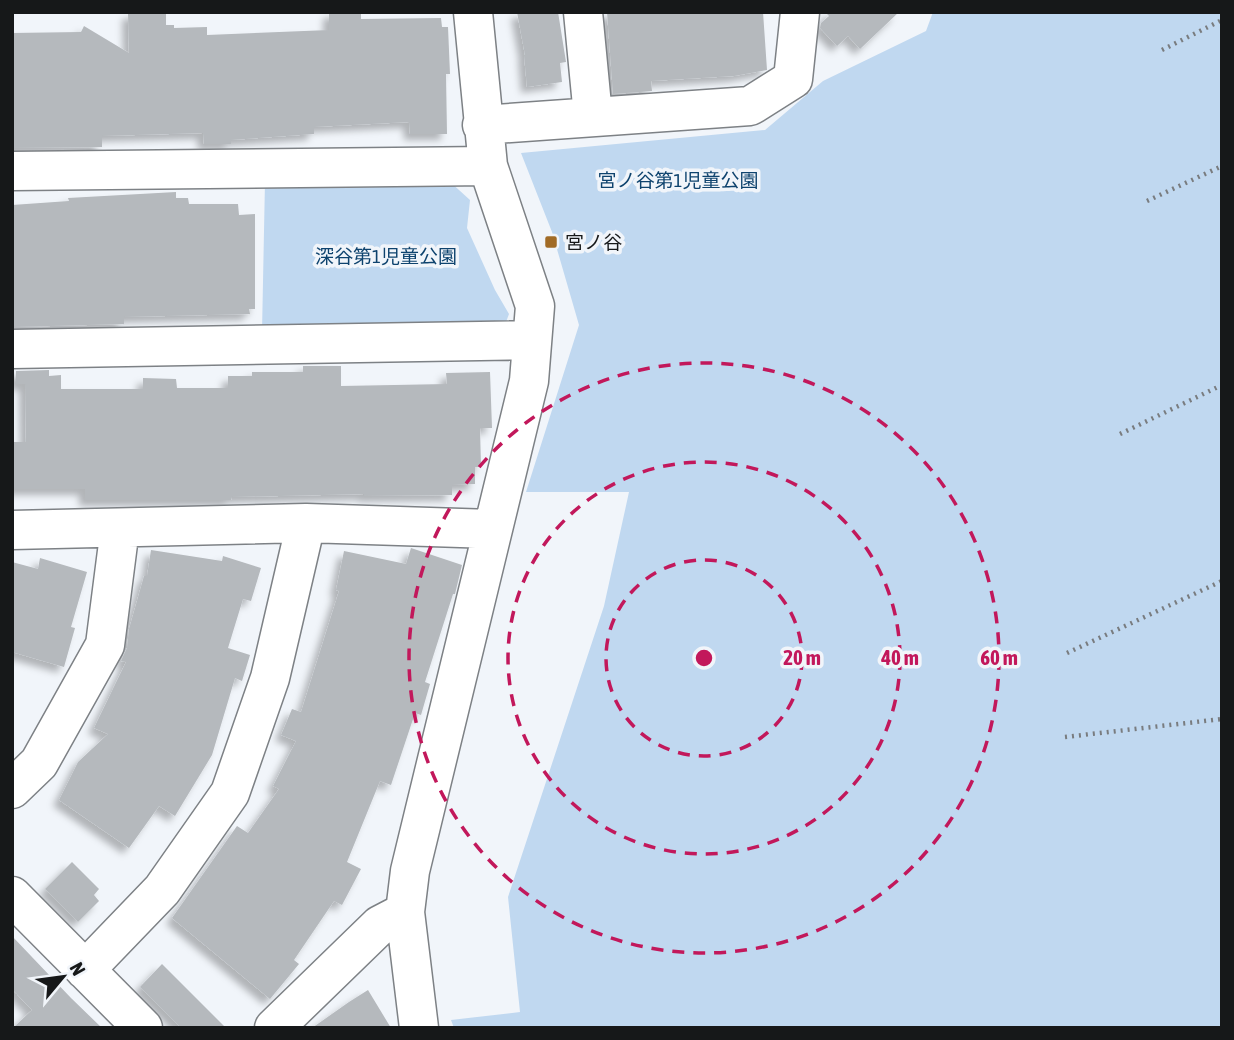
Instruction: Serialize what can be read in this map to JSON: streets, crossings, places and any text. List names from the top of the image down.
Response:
{
  "parks": ["宮ノ谷第1児童公園", "深谷第1児童公園"],
  "places": {
    "transit": ["宮ノ谷"]
  },
  "north": "top right",
  "rings": ["20 m", "40 m", "60 m"]
}
